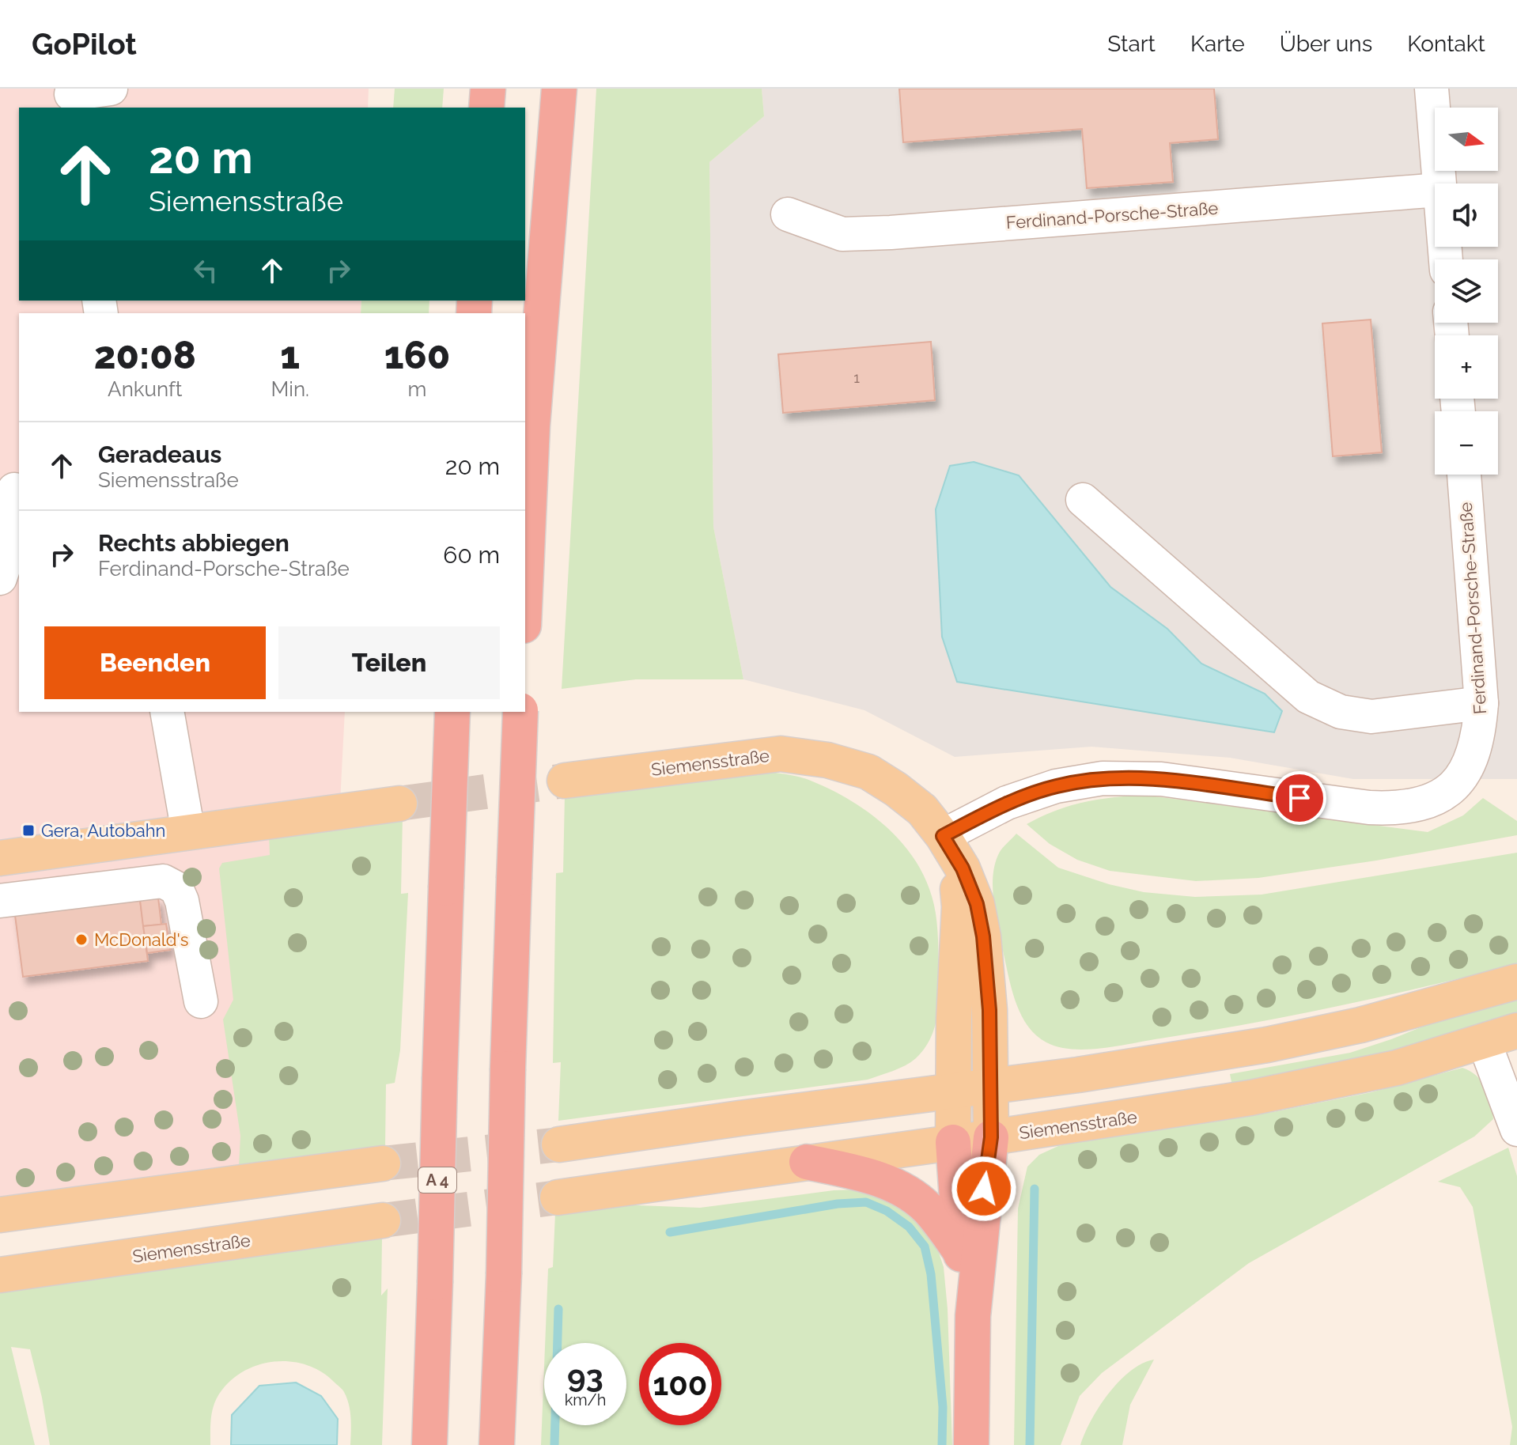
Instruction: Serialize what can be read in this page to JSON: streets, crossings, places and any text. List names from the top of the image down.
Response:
{
  "streets": {
    "highway": ["A 4"],
    "main road": ["Siemensstraße"],
    "street": ["Ferdinand-Porsche-Straße"]
  },
  "crossings": [
    ["Ferdinand-Porsche-Straße", "Siemensstraße"]
  ],
  "places": {
    "transit": ["Gera, Autobahn"],
    "other": ["McDonald's"]
  },
  "house_numbers": ["1"],
  "north": "right",
  "page": {
    "header": "GoPilot",
    "nav": [
      "Start",
      "Karte",
      "Über uns",
      "Kontakt"
    ],
    "map_buttons": ["+", "−"],
    "turn": ["20 m", "Siemensstraße"],
    "eta": [
      "20:08",
      "Ankunft",
      "1",
      "Min.",
      "160",
      "m"
    ],
    "list": [
      {
        "name": "Geradeaus",
        "note": "Siemensstraße",
        "value": "20 m"
      },
      {
        "name": "Rechts abbiegen",
        "note": "Ferdinand-Porsche-Straße",
        "value": "60 m"
      }
    ],
    "buttons": ["Beenden", "Teilen"],
    "speed": "93 km/h",
    "limit": "100"
  }
}
